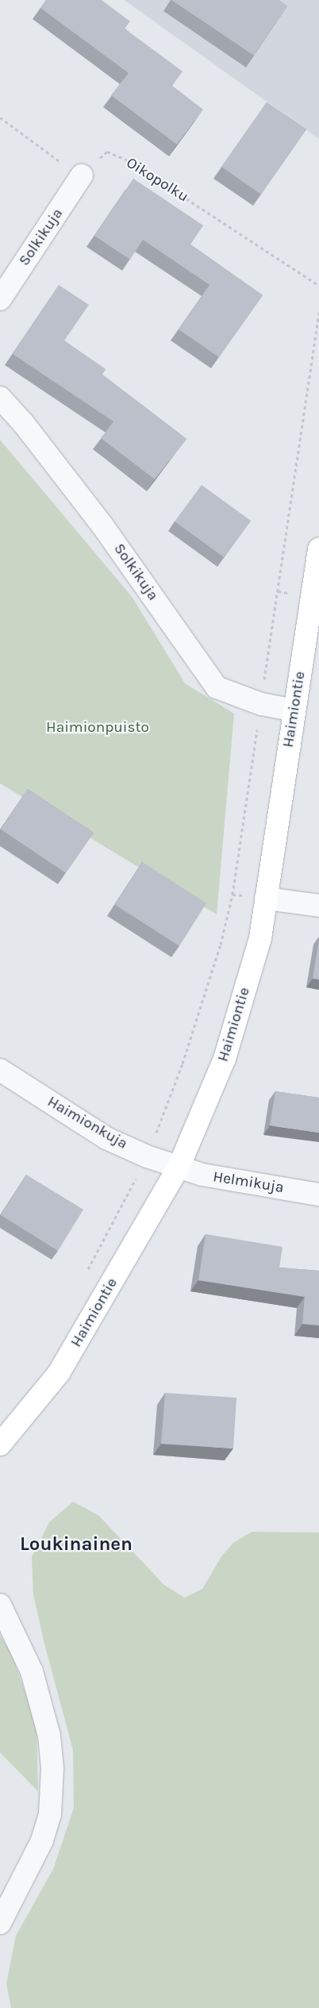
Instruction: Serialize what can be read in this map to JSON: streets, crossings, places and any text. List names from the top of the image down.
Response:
{
  "streets": {
    "street": [
      "Solkikuja",
      "Haimiontie",
      "Haimionkuja",
      "Helmikuja"
    ],
    "path": ["Oikopolku"]
  },
  "crossings": [
    ["Oikopolku", "Solkikuja"],
    ["Solkikuja", "Haimiontie"],
    ["Haimiontie", "Haimionkuja"],
    ["Haimiontie", "Helmikuja"],
    ["Haimionkuja", "Helmikuja"]
  ],
  "districts": ["Loukinainen"],
  "parks": ["Haimionpuisto"]
}
